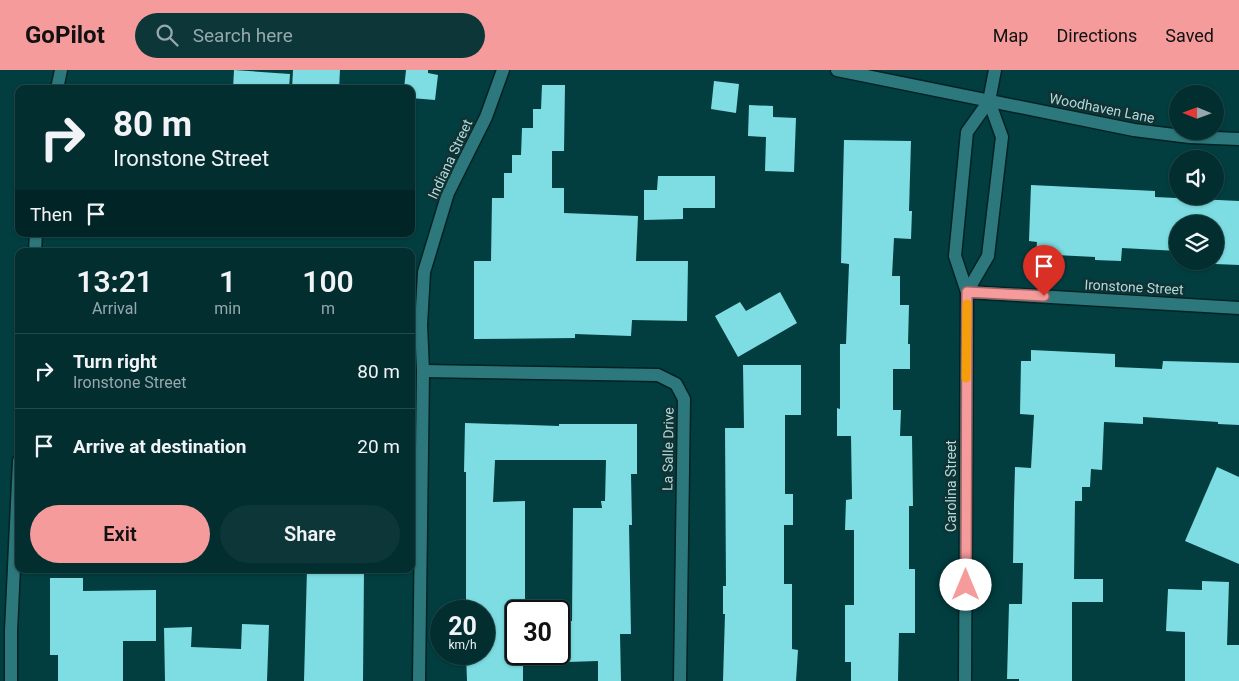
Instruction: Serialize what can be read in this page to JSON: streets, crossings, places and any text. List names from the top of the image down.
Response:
{
  "streets": {
    "street": [
      "Woodhaven Lane",
      "Indiana Street",
      "Ironstone Street",
      "La Salle Drive",
      "Carolina Street"
    ]
  },
  "crossings": [
    ["Woodhaven Lane", "Carolina Street"],
    ["Indiana Street", "La Salle Drive"],
    ["Ironstone Street", "Carolina Street"]
  ],
  "north": "left",
  "page": {
    "header": "GoPilot",
    "search": "Search here",
    "nav": ["Map", "Directions", "Saved"],
    "turn": ["80 m", "Ironstone Street"],
    "then": "Then",
    "eta": [
      "13:21",
      "Arrival",
      "1",
      "min",
      "100",
      "m"
    ],
    "list": [
      {
        "name": "Turn right",
        "note": "Ironstone Street",
        "value": "80 m"
      },
      {
        "name": "Arrive at destination",
        "value": "20 m"
      }
    ],
    "buttons": ["Exit", "Share"],
    "speed": "20 km/h",
    "limit": "30"
  }
}
